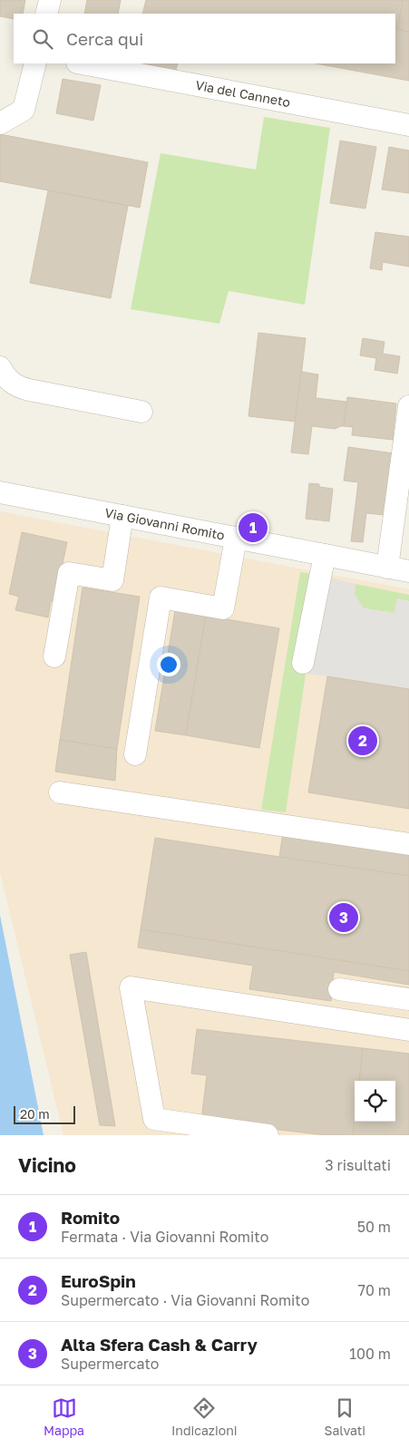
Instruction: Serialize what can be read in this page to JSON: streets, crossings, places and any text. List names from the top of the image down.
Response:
{
  "streets": {
    "street": ["Via del Canneto", "Via Giovanni Romito"]
  },
  "scale_bar": "20 m",
  "page": {
    "search": "Cerca qui",
    "pins": ["1", "2", "3"],
    "scale": "20 m",
    "heading": ["Vicino", "3 risultati"],
    "list": [
      {
        "mark": "1",
        "name": "Romito",
        "note": "Fermata · Via Giovanni Romito",
        "value": "50 m"
      },
      {
        "mark": "2",
        "name": "EuroSpin",
        "note": "Supermercato · Via Giovanni Romito",
        "value": "70 m"
      },
      {
        "mark": "3",
        "name": "Alta Sfera Cash & Carry",
        "note": "Supermercato",
        "value": "100 m"
      }
    ],
    "nav": ["Mappa", "Indicazioni", "Salvati"]
  }
}
